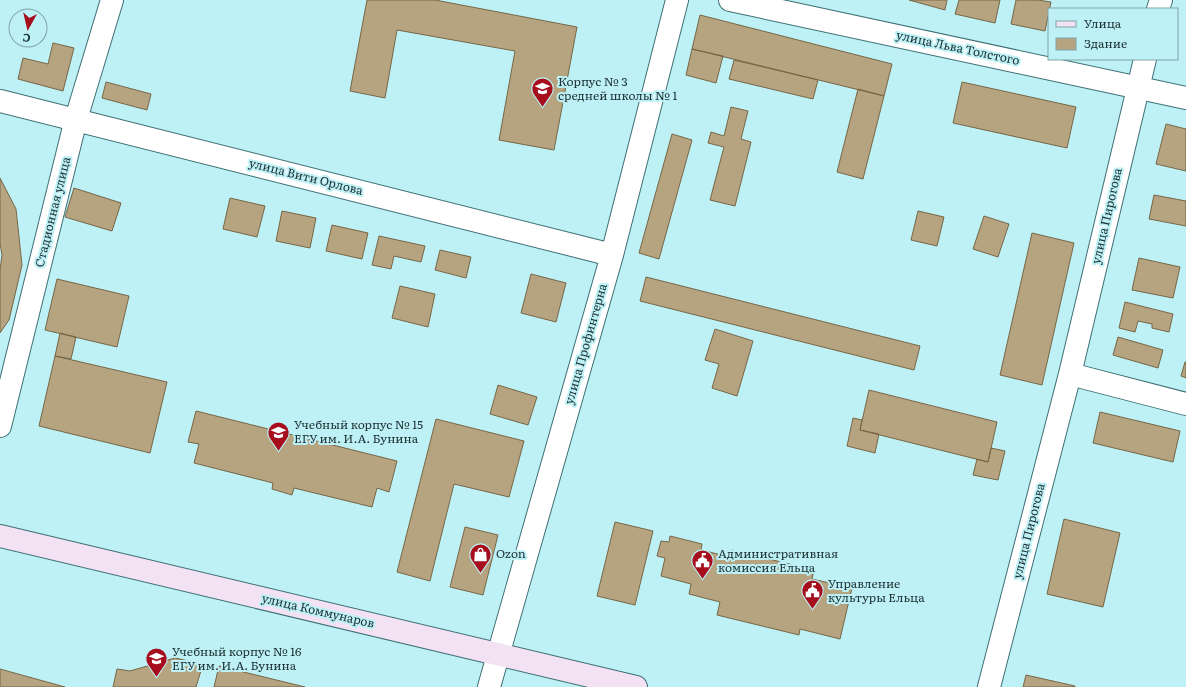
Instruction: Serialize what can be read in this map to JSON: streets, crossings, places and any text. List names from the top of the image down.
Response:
{
  "streets": {
    "main road": ["улица Коммунаров"],
    "street": [
      "улица Льва Толстого",
      "улица Вити Орлова",
      "Стадионная улица",
      "улица Пирогова",
      "улица Профинтерна"
    ]
  },
  "crossings": [
    ["улица Льва Толстого", "улица Пирогова"],
    ["улица Вити Орлова", "Стадионная улица"],
    ["улица Вити Орлова", "улица Профинтерна"],
    ["улица Профинтерна", "улица Коммунаров"]
  ],
  "places": {
    "school or university": ["Корпус № 3 средней школы № 1", "Учебный корпус № 15 ЕГУ им. И.А. Бунина", "Учебный корпус № 16 ЕГУ им. И.А. Бунина"],
    "shop": ["Ozon"],
    "public building": ["Административная комиссия Ельца", "Управление культуры Ельца"]
  },
  "legend": ["Улица", "Здание"],
  "north": "bottom"
}
